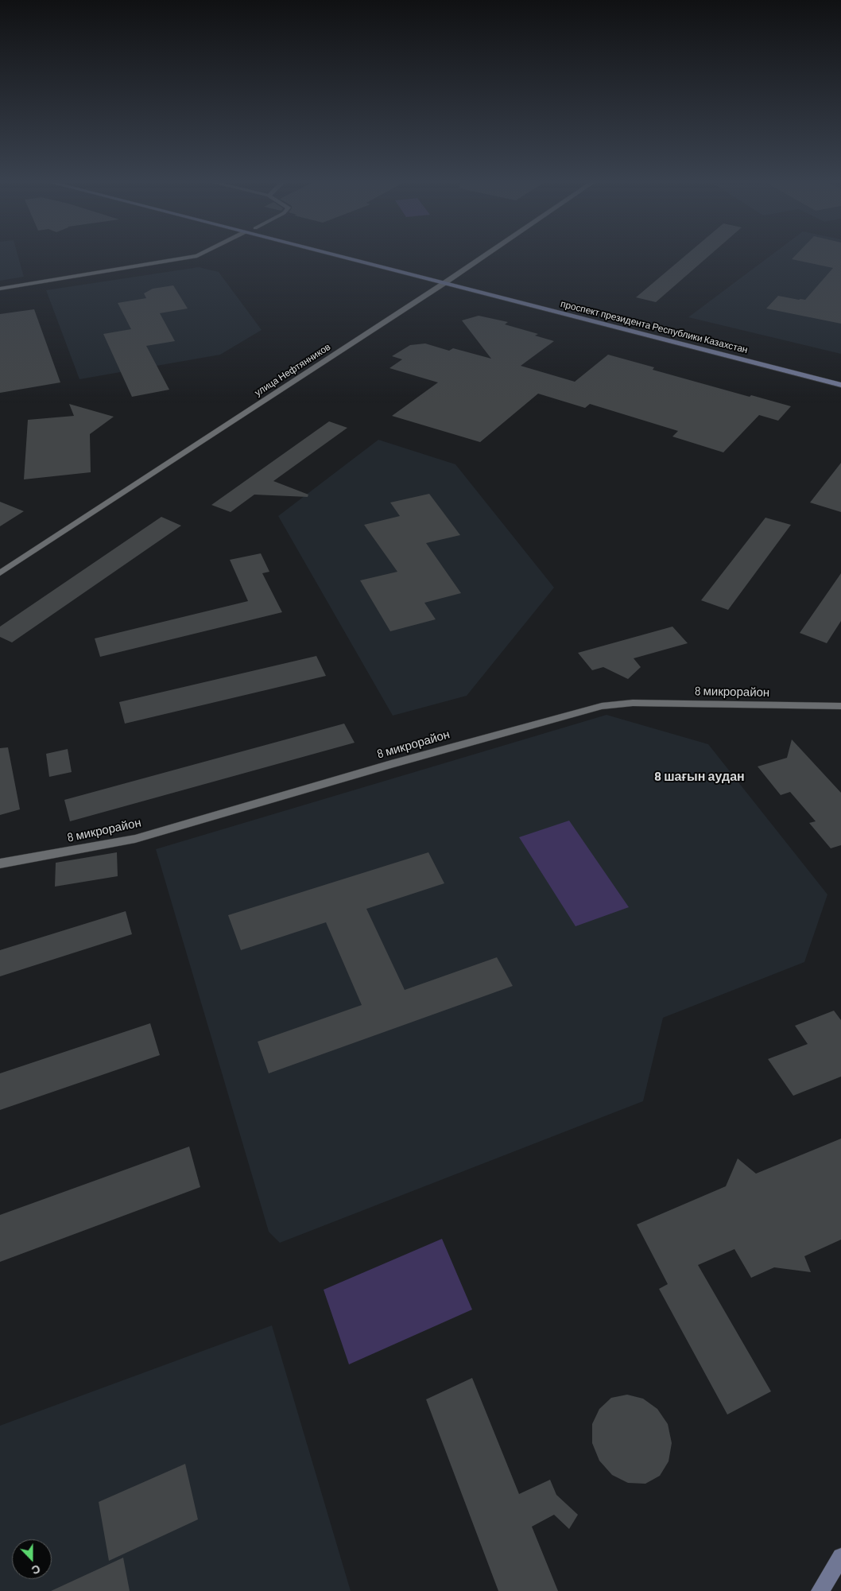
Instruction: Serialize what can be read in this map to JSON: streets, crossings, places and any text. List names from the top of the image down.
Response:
{
  "streets": {
    "main road": ["проспект президента Республики Казахстан"],
    "street": ["улица Нефтянников", "8 микрорайон"]
  },
  "crossings": [
    ["проспект президента Республики Казахстан", "улица Нефтянников"]
  ],
  "districts": ["8 шағын аудан"],
  "north": "bottom"
}
